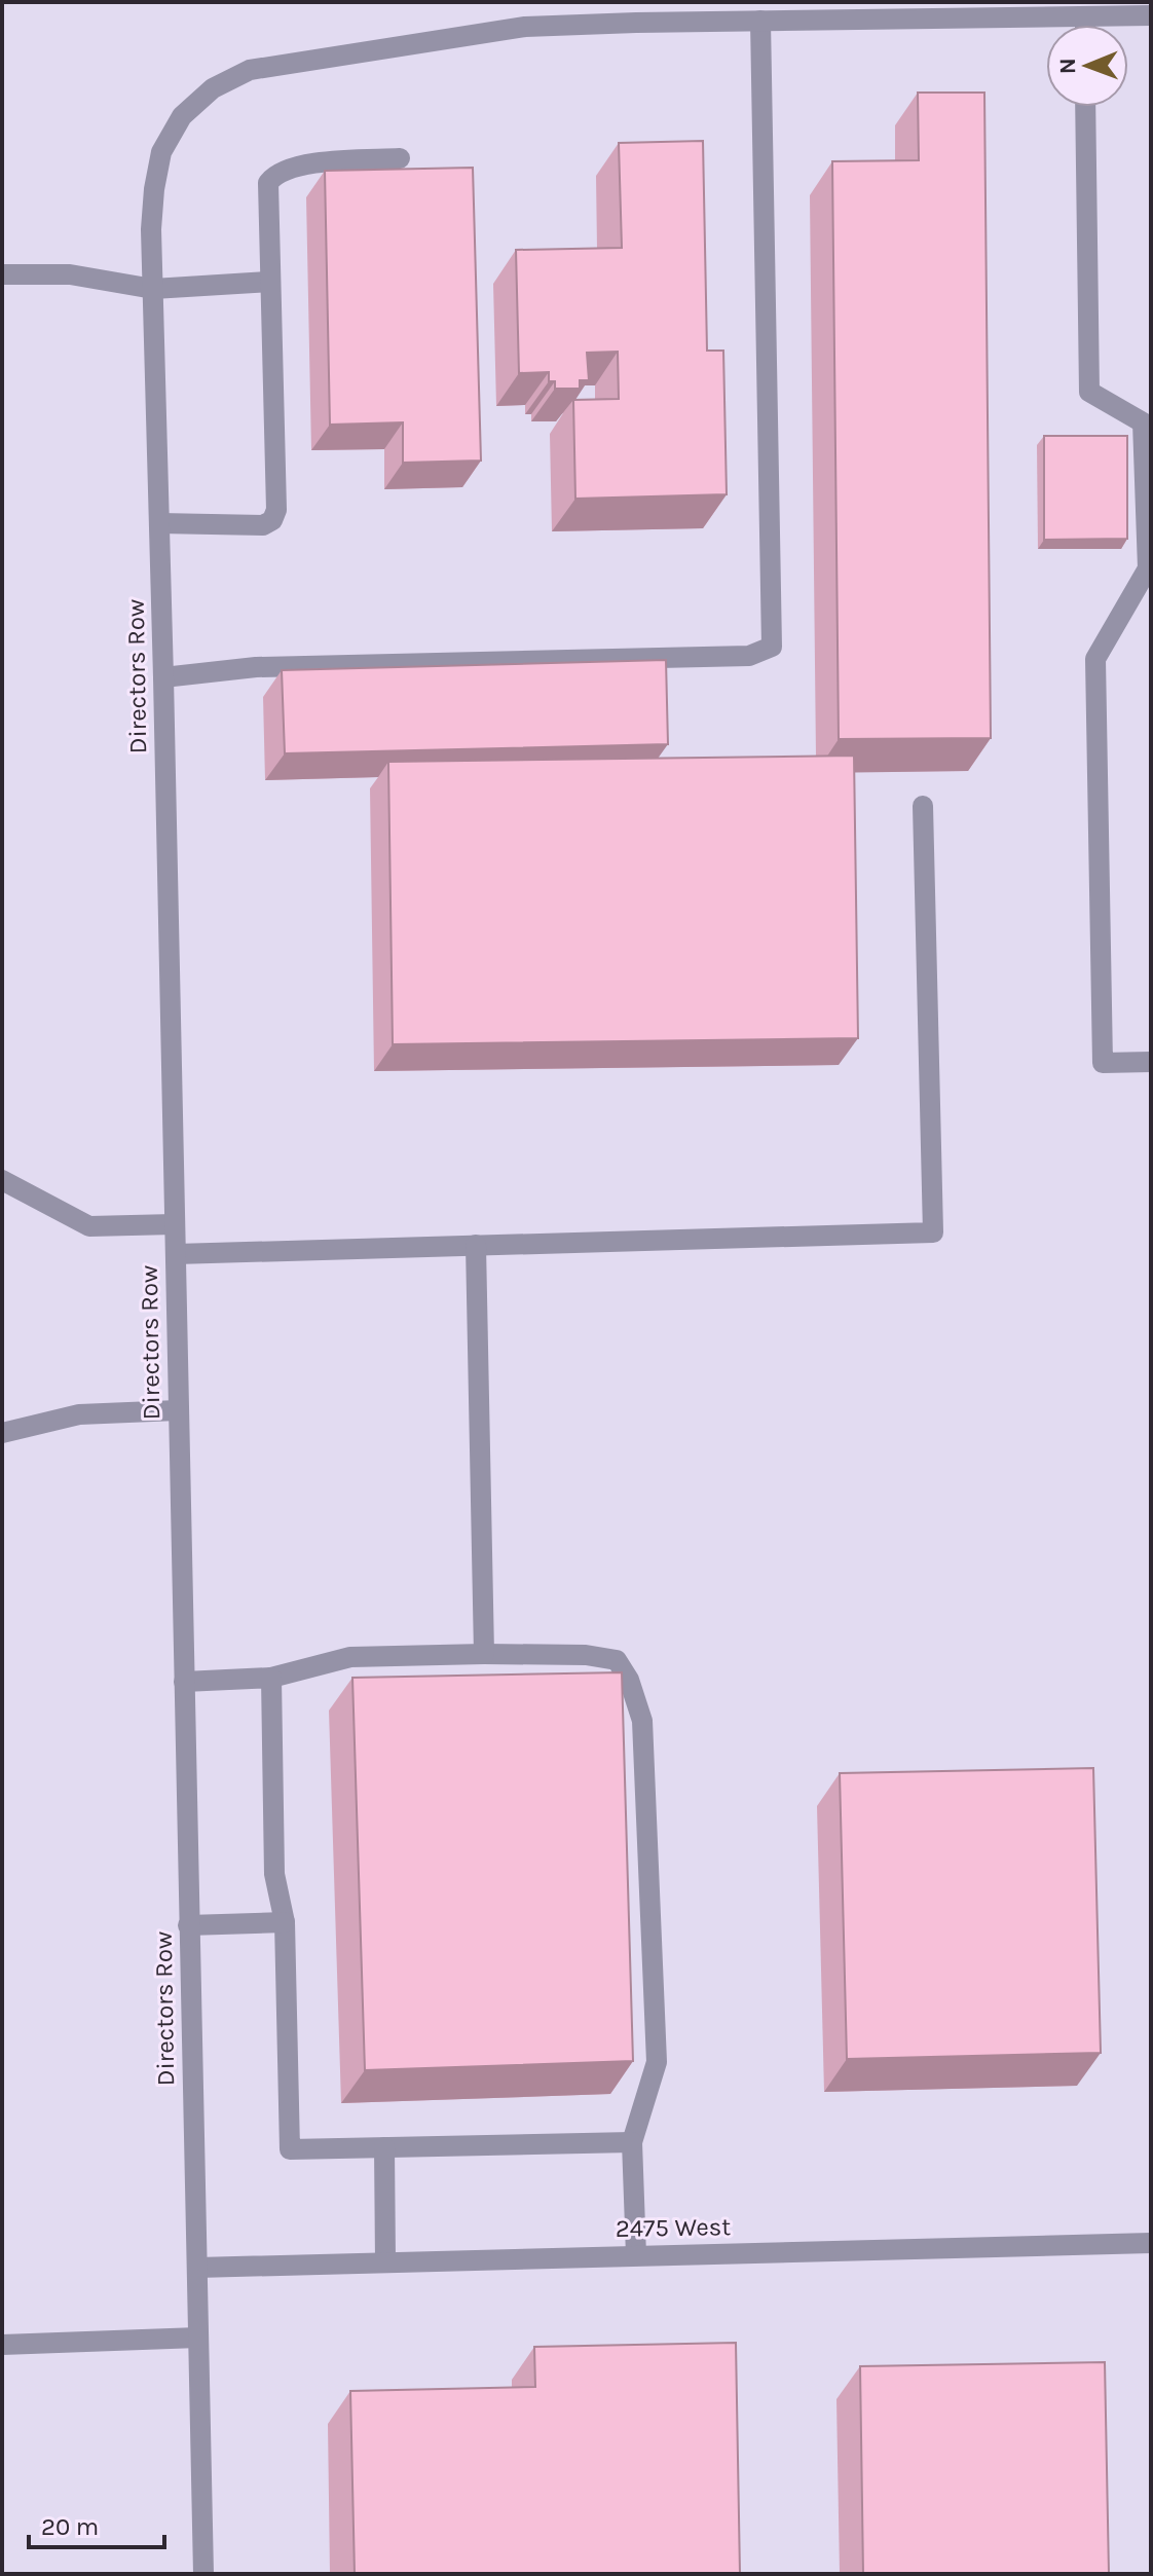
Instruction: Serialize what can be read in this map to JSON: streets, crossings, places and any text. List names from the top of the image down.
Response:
{
  "streets": {
    "street": ["Directors Row", "2475 West"]
  },
  "crossings": [
    ["Directors Row", "2475 West"]
  ],
  "scale_bar": "20 m",
  "north": "left"
}
